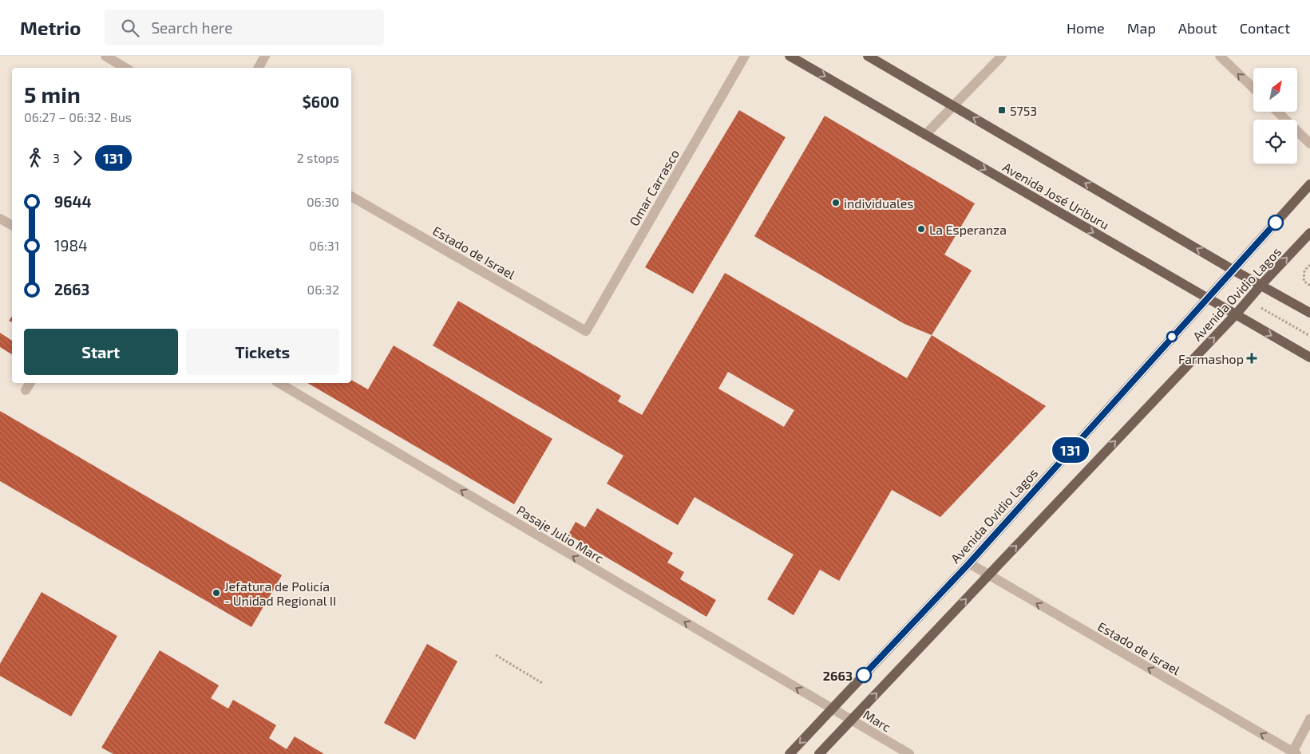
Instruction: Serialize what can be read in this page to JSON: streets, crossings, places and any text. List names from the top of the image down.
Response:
{
  "streets": {
    "main road": ["Avenida José Uriburu", "Avenida Ovidio Lagos"],
    "street": [
      "Omar Carrasco",
      "Estado de Israel",
      "Pasaje Julio Marc",
      "Marc"
    ]
  },
  "crossings": [
    ["Omar Carrasco", "Estado de Israel"],
    ["Avenida José Uriburu", "Avenida Ovidio Lagos"],
    ["Estado de Israel", "Avenida Ovidio Lagos"],
    ["Avenida Ovidio Lagos", "Pasaje Julio Marc"],
    ["Avenida Ovidio Lagos", "Marc"],
    ["Pasaje Julio Marc", "Marc"]
  ],
  "one_way": ["Estado de Israel", "Pasaje Julio Marc"],
  "places": {
    "transit": ["5753"],
    "other": [
      "individuales",
      "La Esperanza",
      "Jefatura de Policía - Unidad Regional II",
      "2663"
    ],
    "health": ["Farmashop"]
  },
  "lines": ["bus line 131"],
  "north": "top right",
  "page": {
    "header": "Metrio",
    "search": "Search here",
    "nav": [
      "Home",
      "Map",
      "About",
      "Contact"
    ],
    "on_map": "131",
    "heading": ["5 min", "06:27 – 06:32 · Bus", "$600"],
    "legs": ["3", "131", "2 stops"],
    "list": [
      {
        "name": "9644",
        "value": "06:30"
      },
      {
        "name": "1984",
        "value": "06:31"
      },
      {
        "name": "2663",
        "value": "06:32"
      }
    ],
    "buttons": ["Start", "Tickets"]
  }
}
